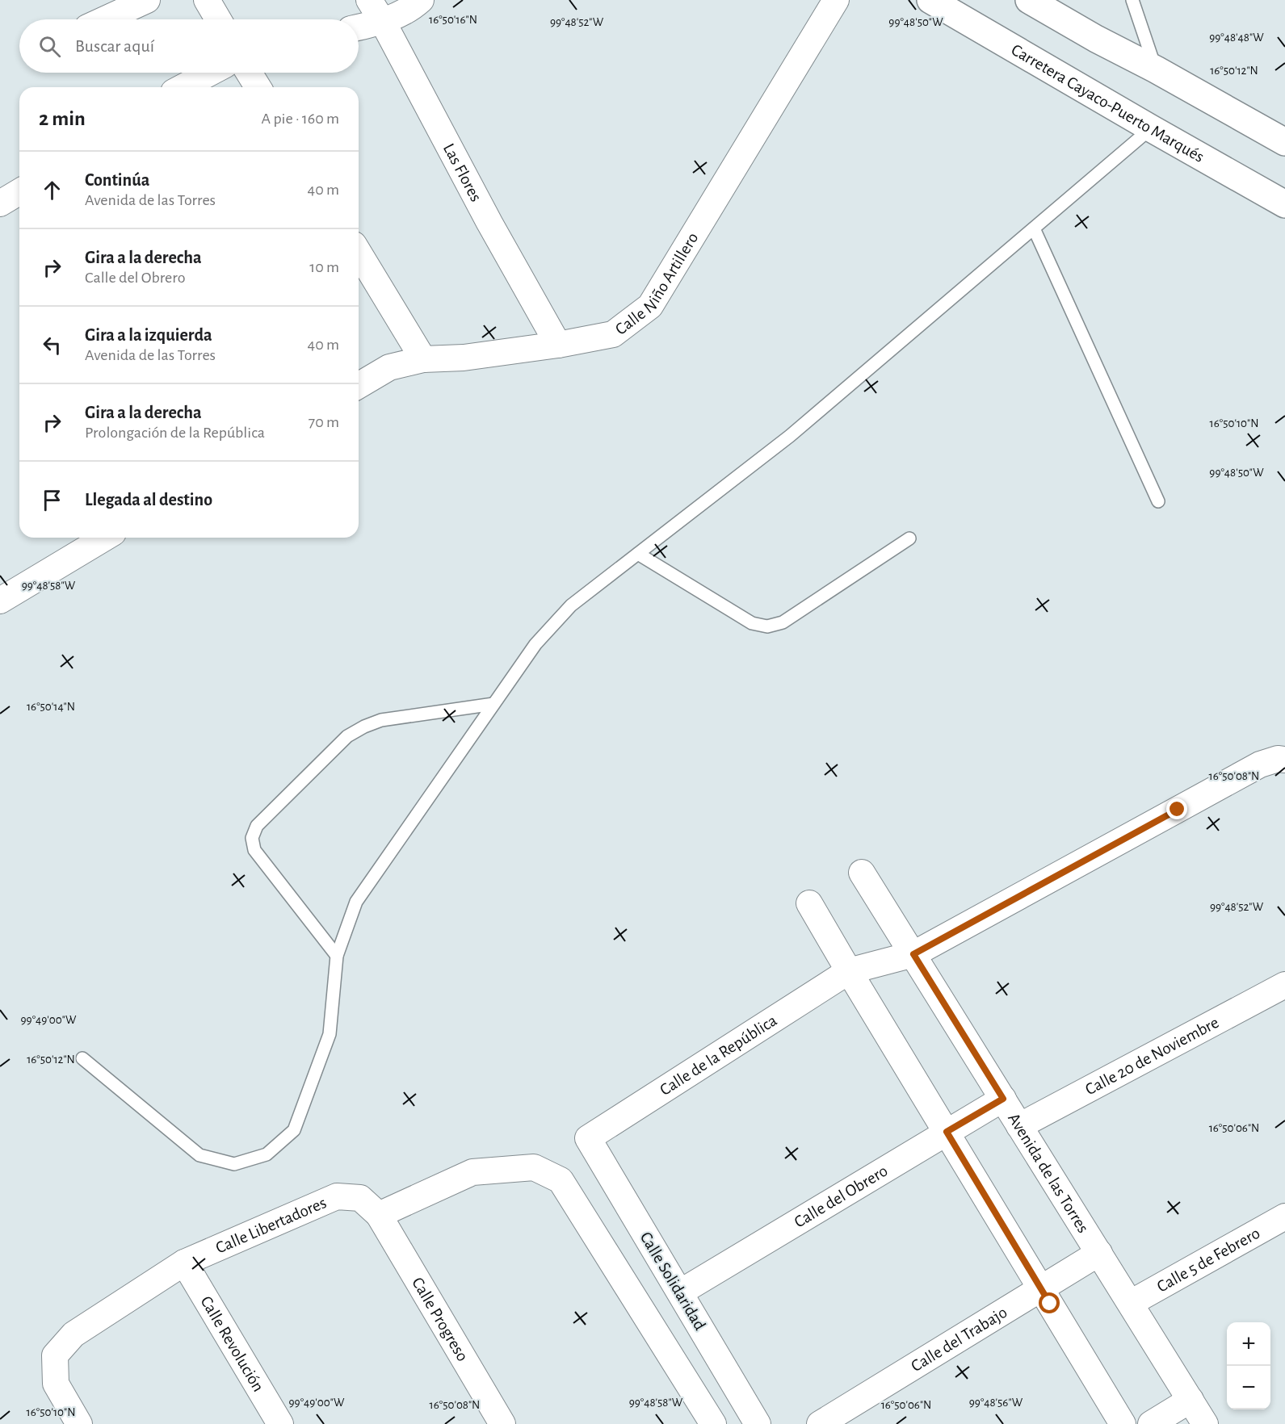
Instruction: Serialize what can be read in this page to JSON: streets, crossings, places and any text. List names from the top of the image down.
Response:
{
  "streets": {
    "main road": ["Carretera Cayaco-Puerto Marqués"],
    "street": [
      "Las Flores",
      "Calle Niño Artillero",
      "Calle de la República",
      "Calle 20 de Noviembre",
      "Avenida de las Torres",
      "Calle del Obrero",
      "Calle Libertadores",
      "Calle 5 de Febrero",
      "Calle Solidaridad",
      "Calle Progreso",
      "Calle del Trabajo",
      "Calle Revolución"
    ]
  },
  "crossings": [
    ["Las Flores", "Calle Niño Artillero"],
    ["Calle de la República", "Avenida de las Torres"],
    ["Calle de la República", "Calle Solidaridad"],
    ["Calle 20 de Noviembre", "Avenida de las Torres"],
    ["Avenida de las Torres", "Calle del Obrero"],
    ["Avenida de las Torres", "Calle 5 de Febrero"],
    ["Avenida de las Torres", "Calle del Trabajo"],
    ["Calle del Obrero", "Calle Solidaridad"],
    ["Calle Libertadores", "Calle Progreso"],
    ["Calle Libertadores", "Calle Revolución"]
  ],
  "page": {
    "search": "Buscar aquí",
    "heading": ["2 min", "A pie · 160 m"],
    "list": [
      ["Continúa", "Avenida de las Torres", "40 m"],
      ["Gira a la derecha", "Calle del Obrero", "10 m"],
      ["Gira a la izquierda", "Avenida de las Torres", "40 m"],
      ["Gira a la derecha", "Prolongación de la República", "70 m"],
      "Llegada al destino"
    ],
    "map_buttons": ["+", "−"]
  },
  "coordinates": [
    "16°50'16\"N",
    "99°48'52\"W",
    "99°48'50\"W",
    "99°48'48\"W",
    "16°50'12\"N",
    "16°50'10\"N",
    "99°48'58\"W",
    "16°50'14\"N",
    "16°50'08\"N",
    "99°49'00\"W",
    "16°50'06\"N",
    "99°48'56\"W"
  ]
}
